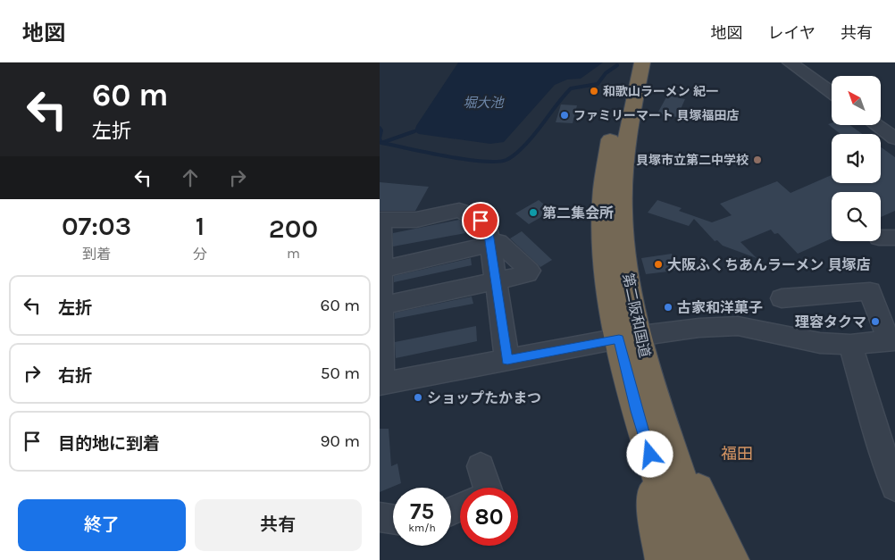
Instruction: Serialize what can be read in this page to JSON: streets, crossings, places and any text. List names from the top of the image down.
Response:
{
  "streets": {
    "highway": ["第二阪和国道"]
  },
  "districts": ["福田"],
  "water": ["堀大池"],
  "places": [
    "和歌山ラーメン 紀一",
    "ファミリーマート 貝塚福田店",
    "貝塚市立第二中学校",
    "第二集会所",
    "大阪ふくちあんラーメン 貝塚店",
    "古家和洋菓子",
    "理容タクマ",
    "ショップたかまつ"
  ],
  "north": "top left",
  "page": {
    "header": "地図",
    "nav": ["地図", "レイヤ", "共有"],
    "turn": ["60 m", "左折"],
    "eta": [
      "07:03",
      "到着",
      "1",
      "分",
      "200",
      "m"
    ],
    "list": [
      {
        "name": "左折",
        "value": "60 m"
      },
      {
        "name": "右折",
        "value": "50 m"
      },
      {
        "name": "目的地に到着",
        "value": "90 m"
      }
    ],
    "speed": "75 km/h",
    "limit": "80",
    "buttons": ["終了", "共有"]
  }
}
